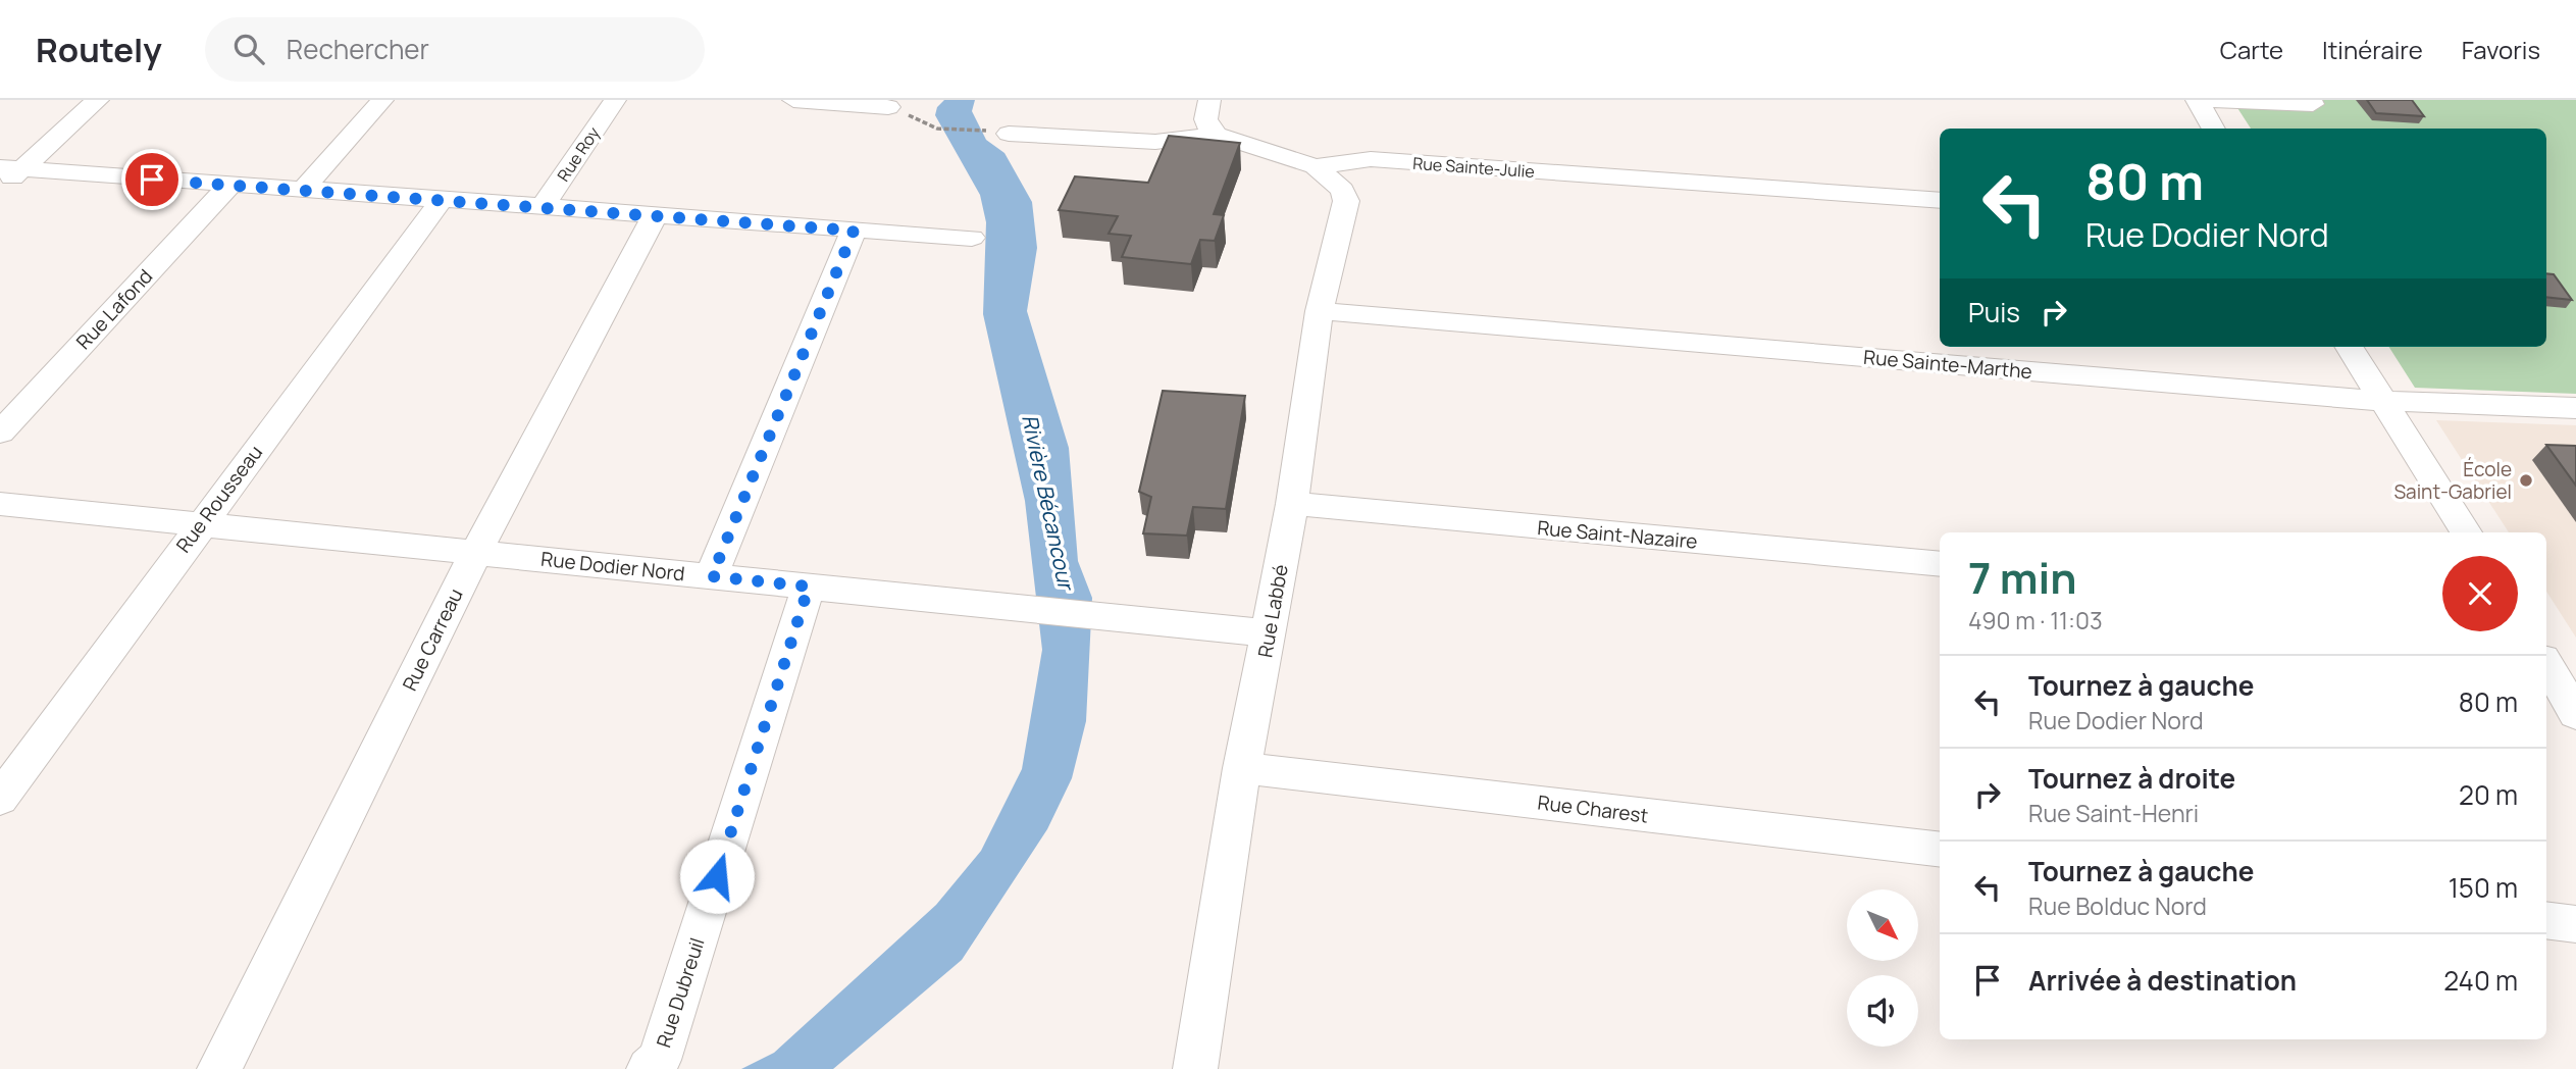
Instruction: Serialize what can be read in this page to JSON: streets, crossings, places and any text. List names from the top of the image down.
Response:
{
  "streets": {
    "street": [
      "Rue Roy",
      "Rue Sainte-Julie",
      "Rue Lafond",
      "Rue Sainte-Marthe",
      "Rue Rousseau",
      "Rue Saint-Nazaire",
      "Rue Dodier Nord",
      "Rue Labbé",
      "Rue Carreau",
      "Rue Charest",
      "Rue Dubreuil"
    ]
  },
  "crossings": [
    ["Rue Sainte-Julie", "Rue Labbé"],
    ["Rue Sainte-Marthe", "Rue Labbé"],
    ["Rue Rousseau", "Rue Dodier Nord"],
    ["Rue Saint-Nazaire", "Rue Labbé"],
    ["Rue Dodier Nord", "Rue Labbé"],
    ["Rue Dodier Nord", "Rue Carreau"],
    ["Rue Dodier Nord", "Rue Dubreuil"],
    ["Rue Labbé", "Rue Charest"]
  ],
  "water": ["Rivière Bécancour"],
  "places": ["École Saint-Gabriel"],
  "north": "bottom right",
  "page": {
    "header": "Routely",
    "search": "Rechercher",
    "nav": ["Carte", "Itinéraire", "Favoris"],
    "turn": ["80 m", "Rue Dodier Nord"],
    "then": "Puis",
    "heading": ["7 min", "490 m · 11:03"],
    "list": [
      {
        "name": "Tournez à gauche",
        "note": "Rue Dodier Nord",
        "value": "80 m"
      },
      {
        "name": "Tournez à droite",
        "note": "Rue Saint-Henri",
        "value": "20 m"
      },
      {
        "name": "Tournez à gauche",
        "note": "Rue Bolduc Nord",
        "value": "150 m"
      },
      {
        "name": "Arrivée à destination",
        "value": "240 m"
      }
    ]
  }
}
